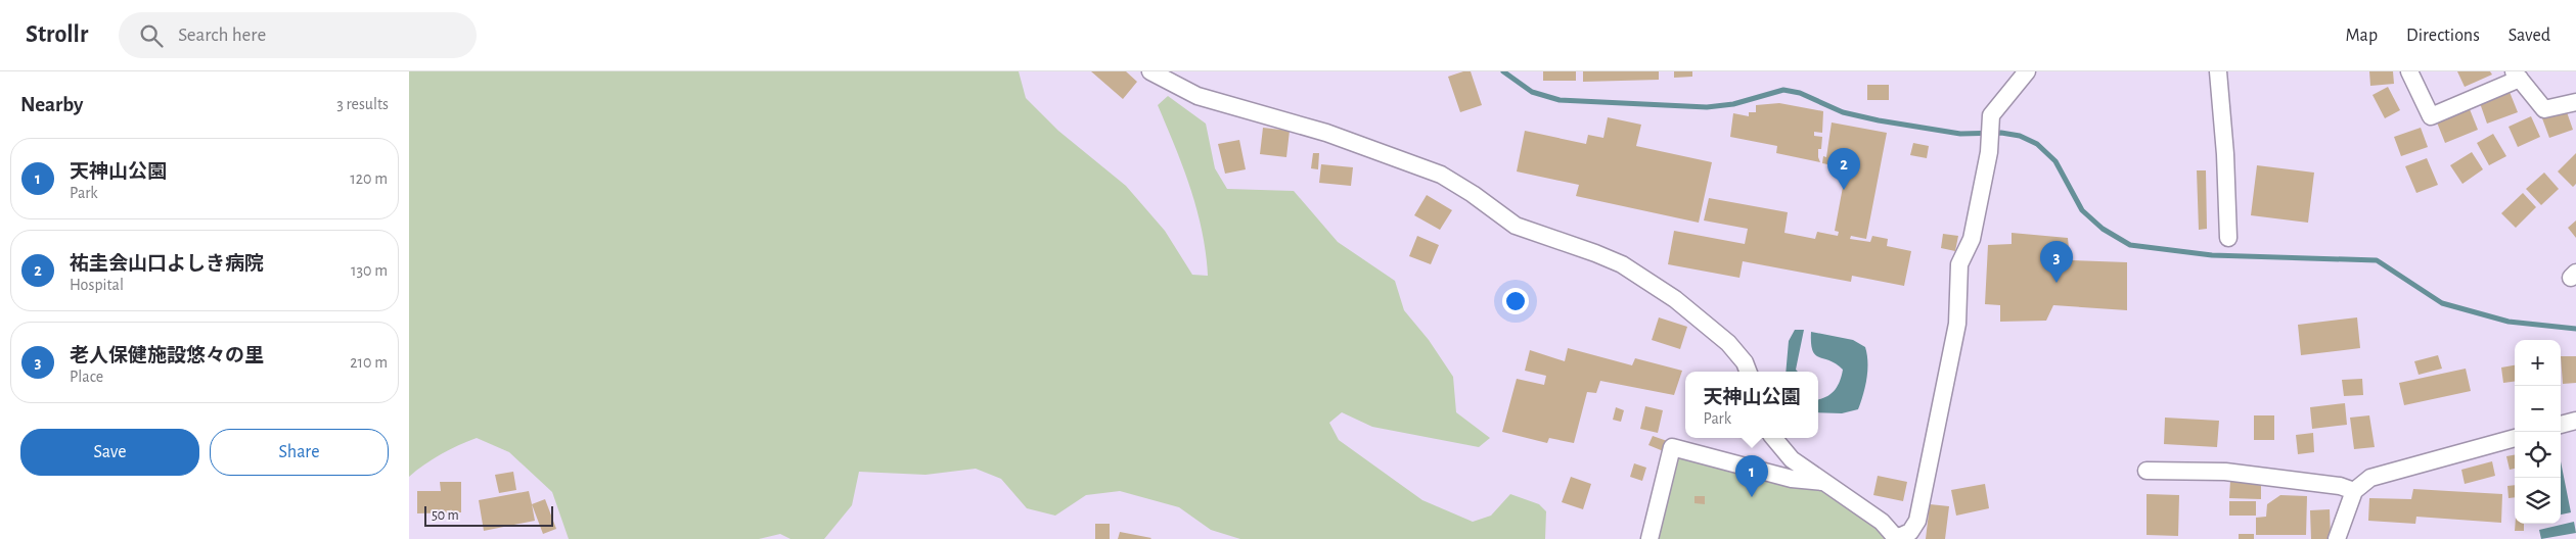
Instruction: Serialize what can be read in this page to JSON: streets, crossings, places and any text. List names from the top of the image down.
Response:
{
  "scale_bar": "50 m",
  "page": {
    "header": "Strollr",
    "search": "Search here",
    "nav": ["Map", "Directions", "Saved"],
    "heading": ["Nearby", "3 results"],
    "list": [
      {
        "mark": "1",
        "name": "天神山公園",
        "note": "Park",
        "value": "120 m"
      },
      {
        "mark": "2",
        "name": "祐圭会山口よしき病院",
        "note": "Hospital",
        "value": "130 m"
      },
      {
        "mark": "3",
        "name": "老人保健施設悠々の里",
        "note": "Place",
        "value": "210 m"
      }
    ],
    "pins": ["2", "3", "1"],
    "map_buttons": ["+", "−"],
    "popup": ["天神山公園", "Park"],
    "buttons": ["Save", "Share"],
    "scale": "50 m"
  }
}
